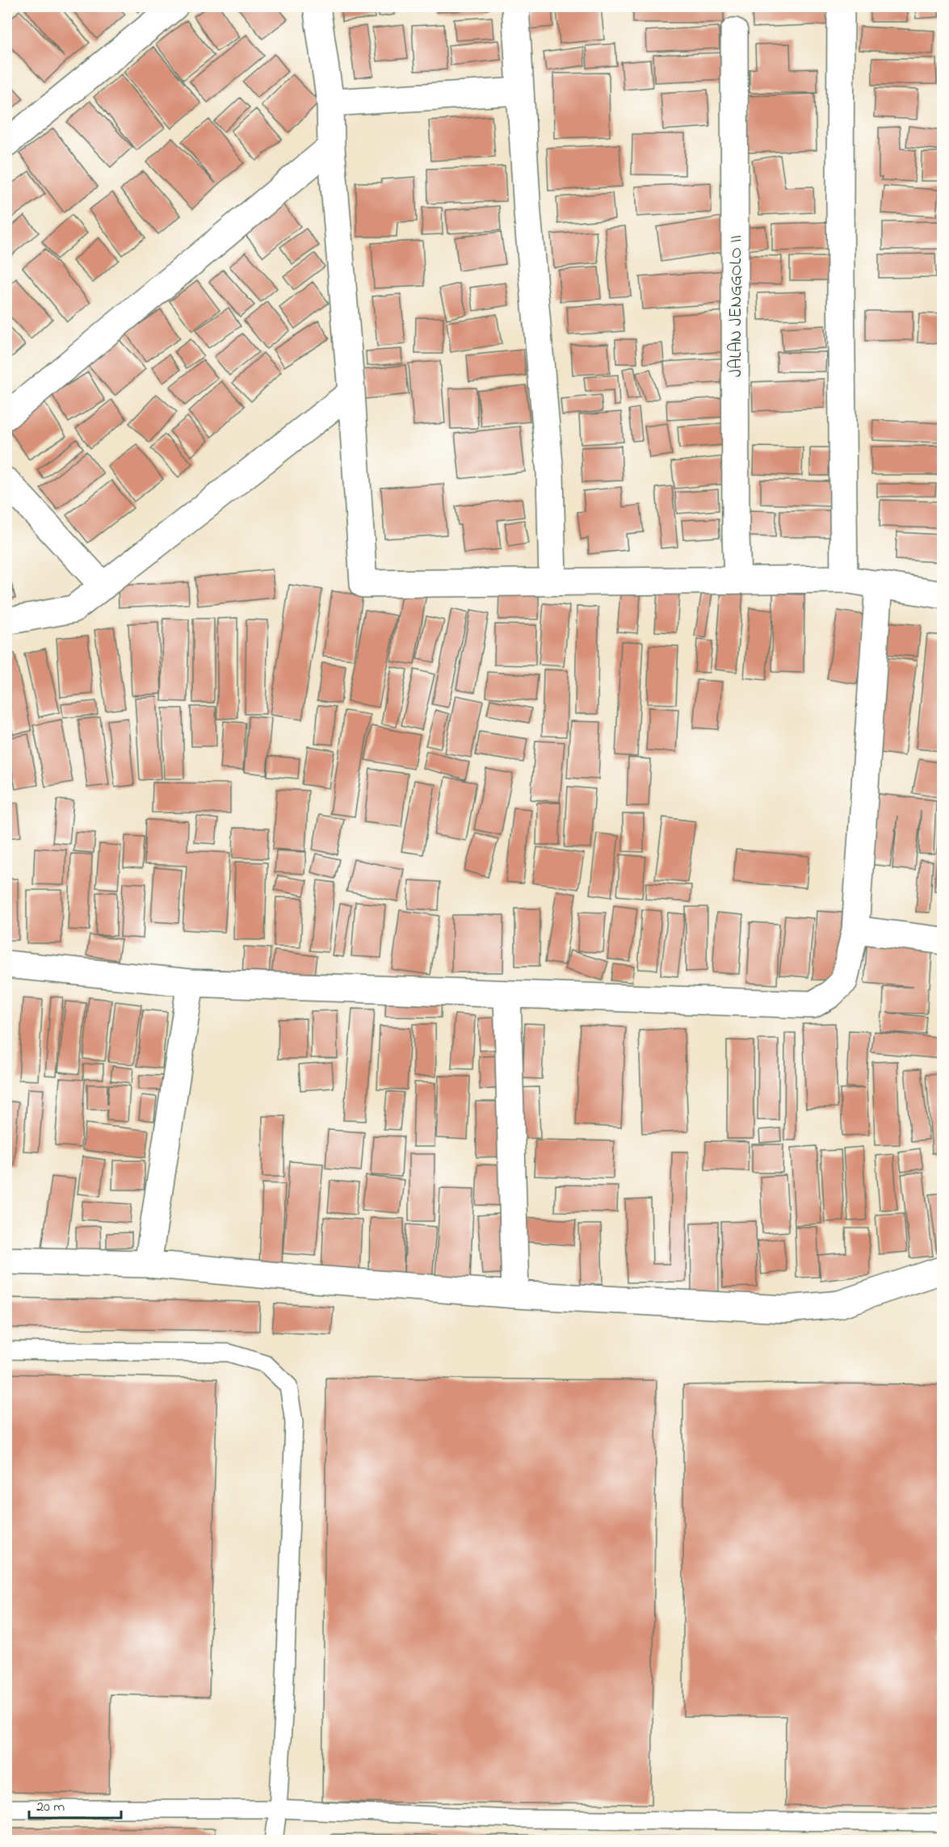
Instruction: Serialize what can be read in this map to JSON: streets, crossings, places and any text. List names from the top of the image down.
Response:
{
  "streets": {
    "street": ["JALAN JENGGOLO II"]
  },
  "scale_bar": "20 m"
}
